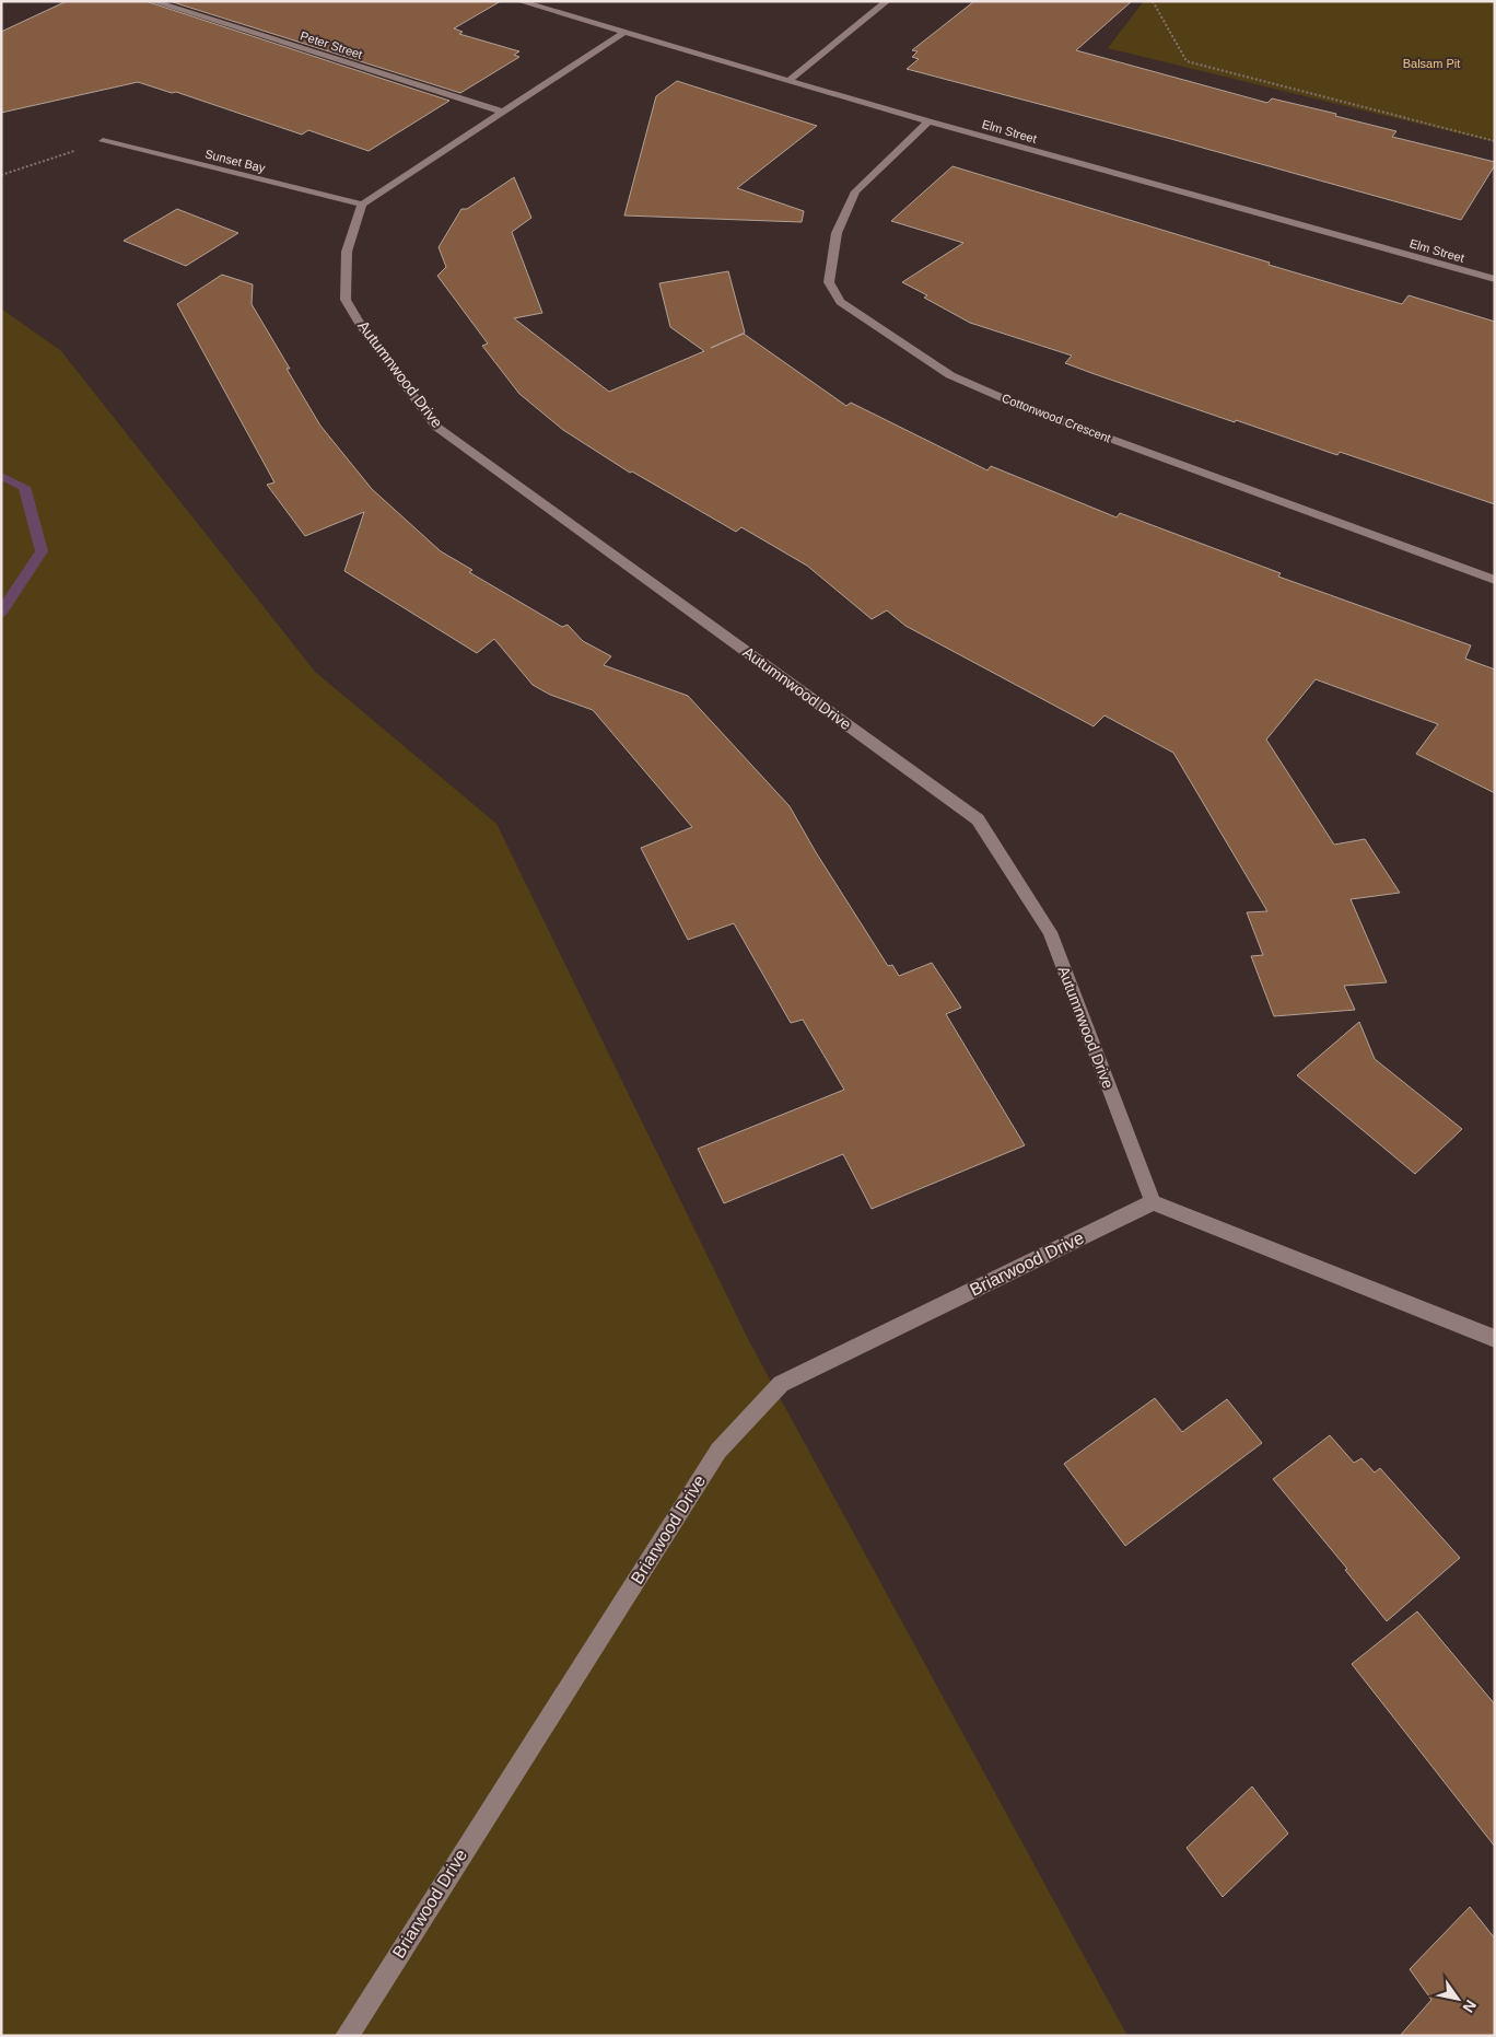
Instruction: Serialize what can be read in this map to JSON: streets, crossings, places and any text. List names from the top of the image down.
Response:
{
  "streets": {
    "street": [
      "Peter Street",
      "Elm Street",
      "Sunset Bay",
      "Autumnwood Drive",
      "Cottonwood Crescent",
      "Briarwood Drive"
    ]
  },
  "crossings": [
    ["Elm Street", "Cottonwood Crescent"],
    ["Sunset Bay", "Autumnwood Drive"],
    ["Autumnwood Drive", "Briarwood Drive"]
  ],
  "parks": ["Balsam Pit"],
  "north": "bottom right"
}
